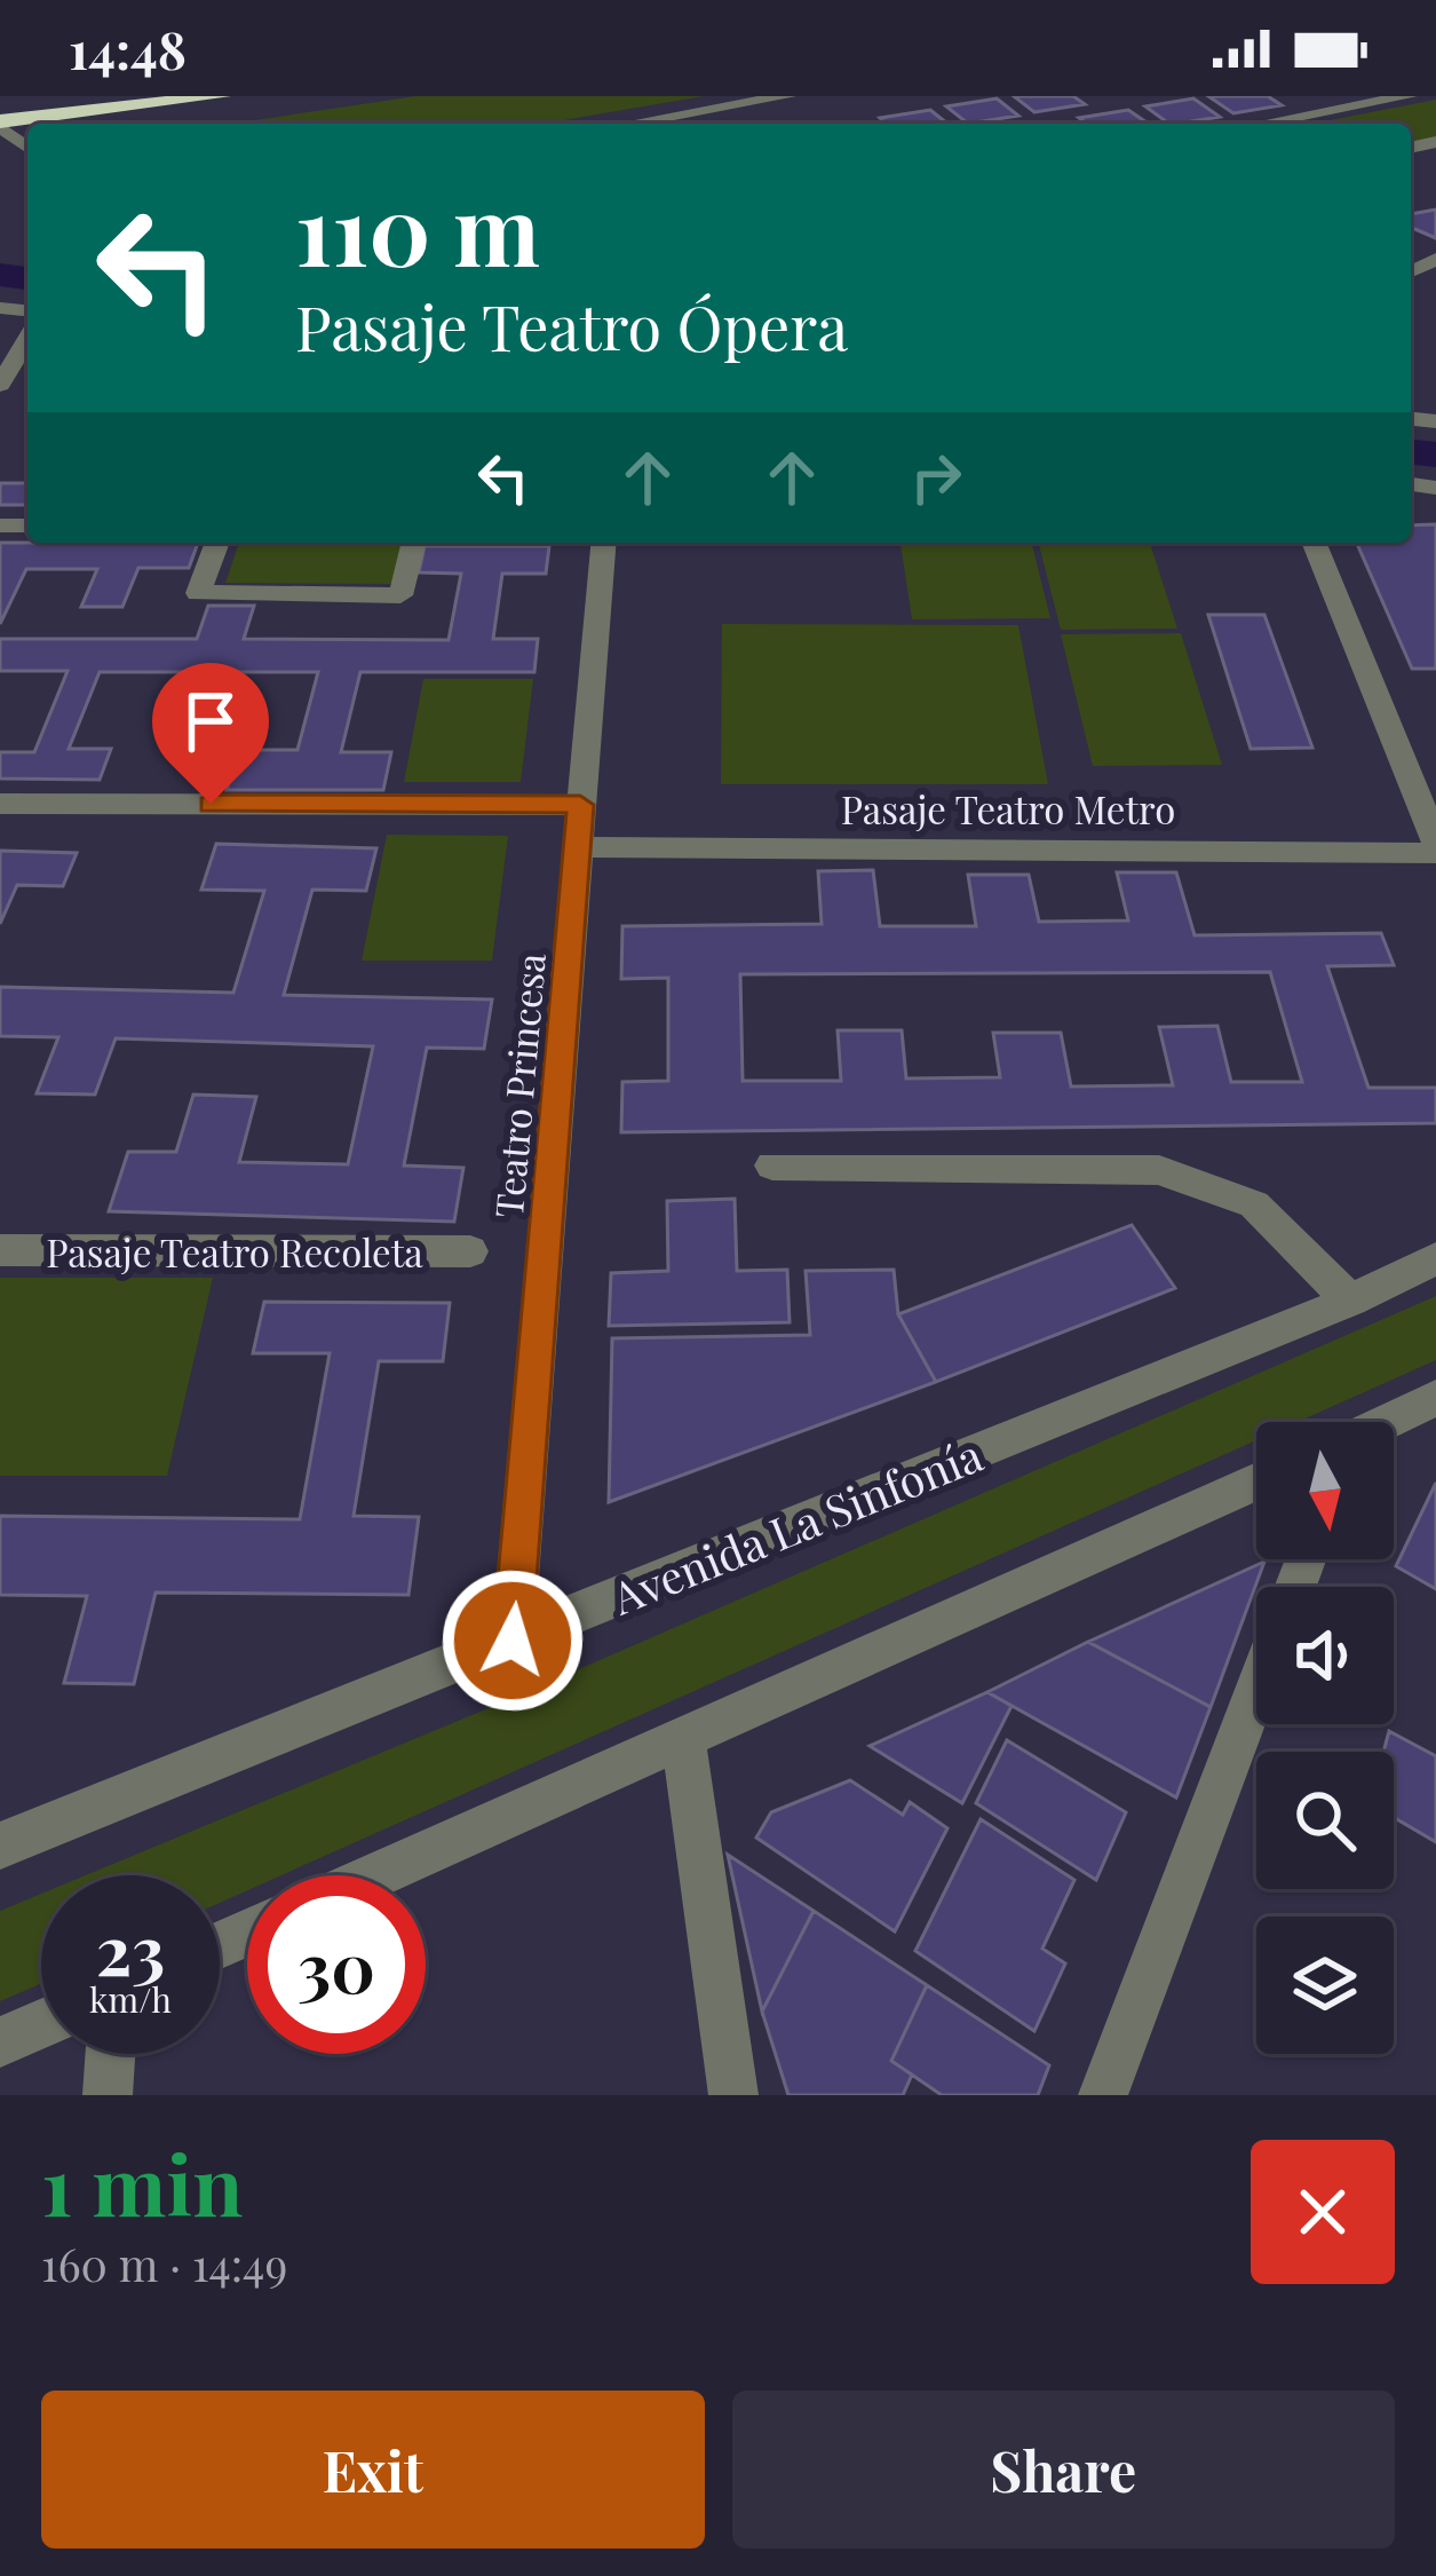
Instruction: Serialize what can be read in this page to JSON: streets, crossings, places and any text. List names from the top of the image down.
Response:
{
  "streets": {
    "street": [
      "Pasaje Teatro Metro",
      "Teatro Princesa",
      "Pasaje Teatro Recoleta",
      "Avenida La Sinfonía"
    ]
  },
  "crossings": [
    ["Pasaje Teatro Metro", "Teatro Princesa"],
    ["Teatro Princesa", "Avenida La Sinfonía"]
  ],
  "north": "bottom",
  "page": {
    "status": "14:48",
    "turn": ["110 m", "Pasaje Teatro Ópera"],
    "speed": "23 km/h",
    "limit": "30",
    "heading": ["1 min", "160 m · 14:49"],
    "buttons": ["Exit", "Share"]
  }
}
